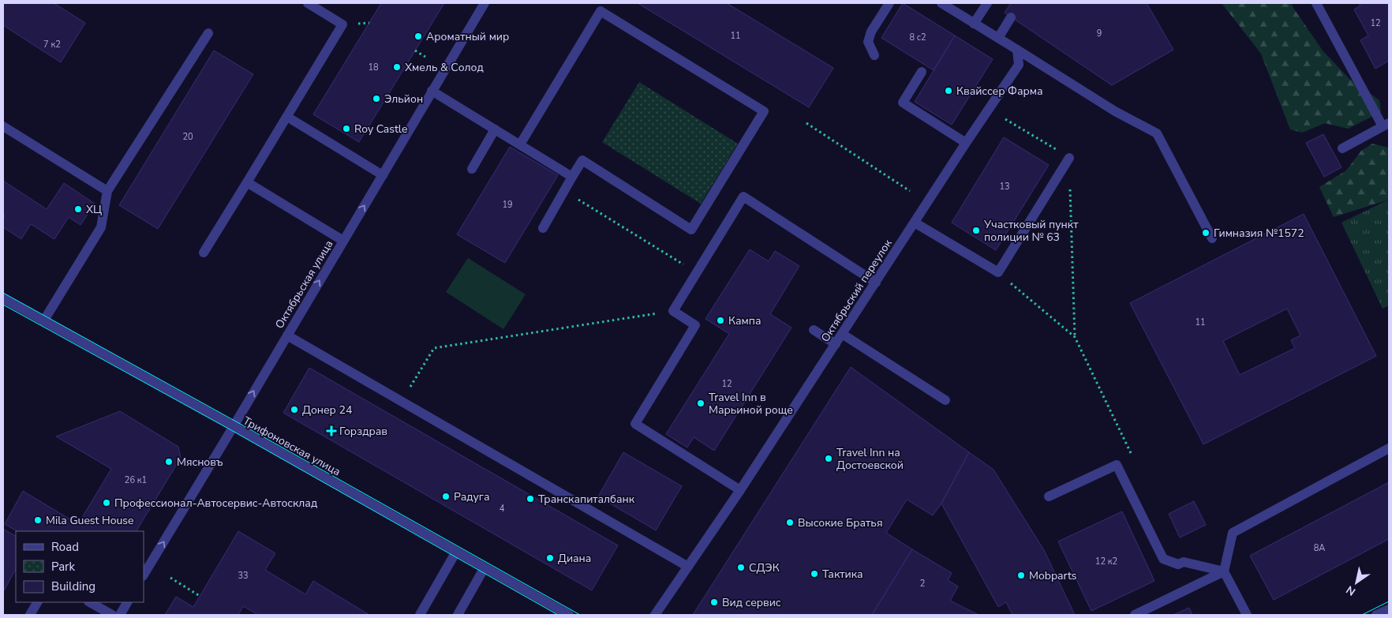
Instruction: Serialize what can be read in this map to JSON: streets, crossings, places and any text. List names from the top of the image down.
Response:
{
  "streets": {
    "street": ["Октябрьская улица", "Октябрьский переулок", "Трифоновская улица"]
  },
  "crossings": [
    ["Октябрьская улица", "Трифоновская улица"]
  ],
  "one_way": ["Октябрьская улица"],
  "places": {
    "other": [
      "Ароматный мир",
      "Хмель & Солод",
      "Квайссер Фарма",
      "Эльйон",
      "Roy Castle",
      "ХЦ",
      "Участковый пункт полиции № 63",
      "Гимназия №1572",
      "Кампа",
      "Travel Inn в Марьиной роще",
      "Донер 24",
      "Travel Inn на Достоевской",
      "Мясновъ",
      "Радуга",
      "Транскапиталбанк",
      "Профессионал-Автосервис-Автосклад",
      "Mila Guest House",
      "Высокие Братья",
      "Диана",
      "СДЭК",
      "Тактика",
      "Mobparts",
      "Вид сервис"
    ],
    "health": ["Горздрав"]
  },
  "house_numbers": [
    "12",
    "9",
    "11",
    "8 с2",
    "7 к2",
    "18",
    "20",
    "13",
    "19",
    "11",
    "12",
    "26 к1",
    "4",
    "8А",
    "12 к2",
    "33",
    "2"
  ],
  "legend": ["Road", "Park", "Building"],
  "north": "bottom left"
}
